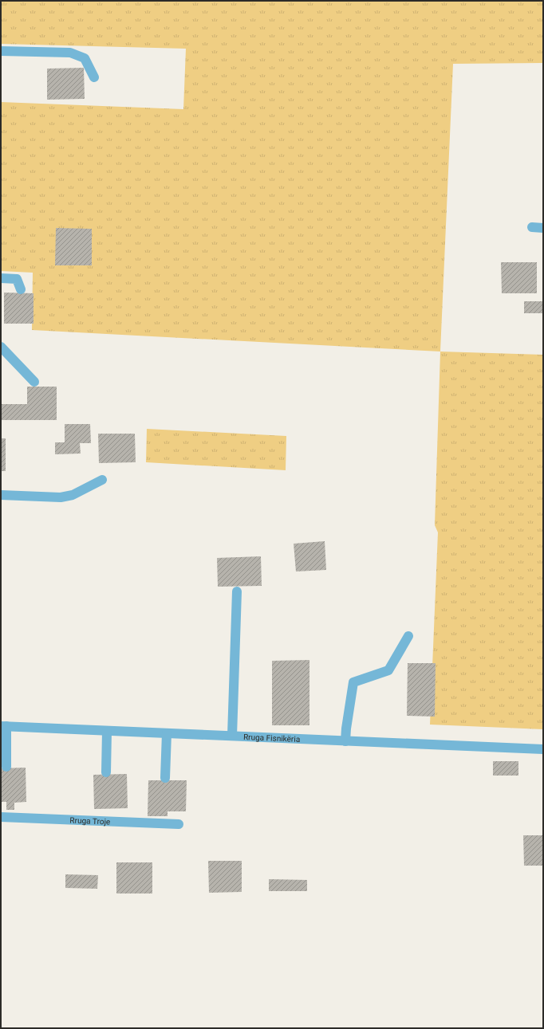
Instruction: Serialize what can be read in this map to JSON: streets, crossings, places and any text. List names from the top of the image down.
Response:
{
  "streets": {
    "street": ["Rruga Fisnikëria", "Rruga Troje"]
  }
}
